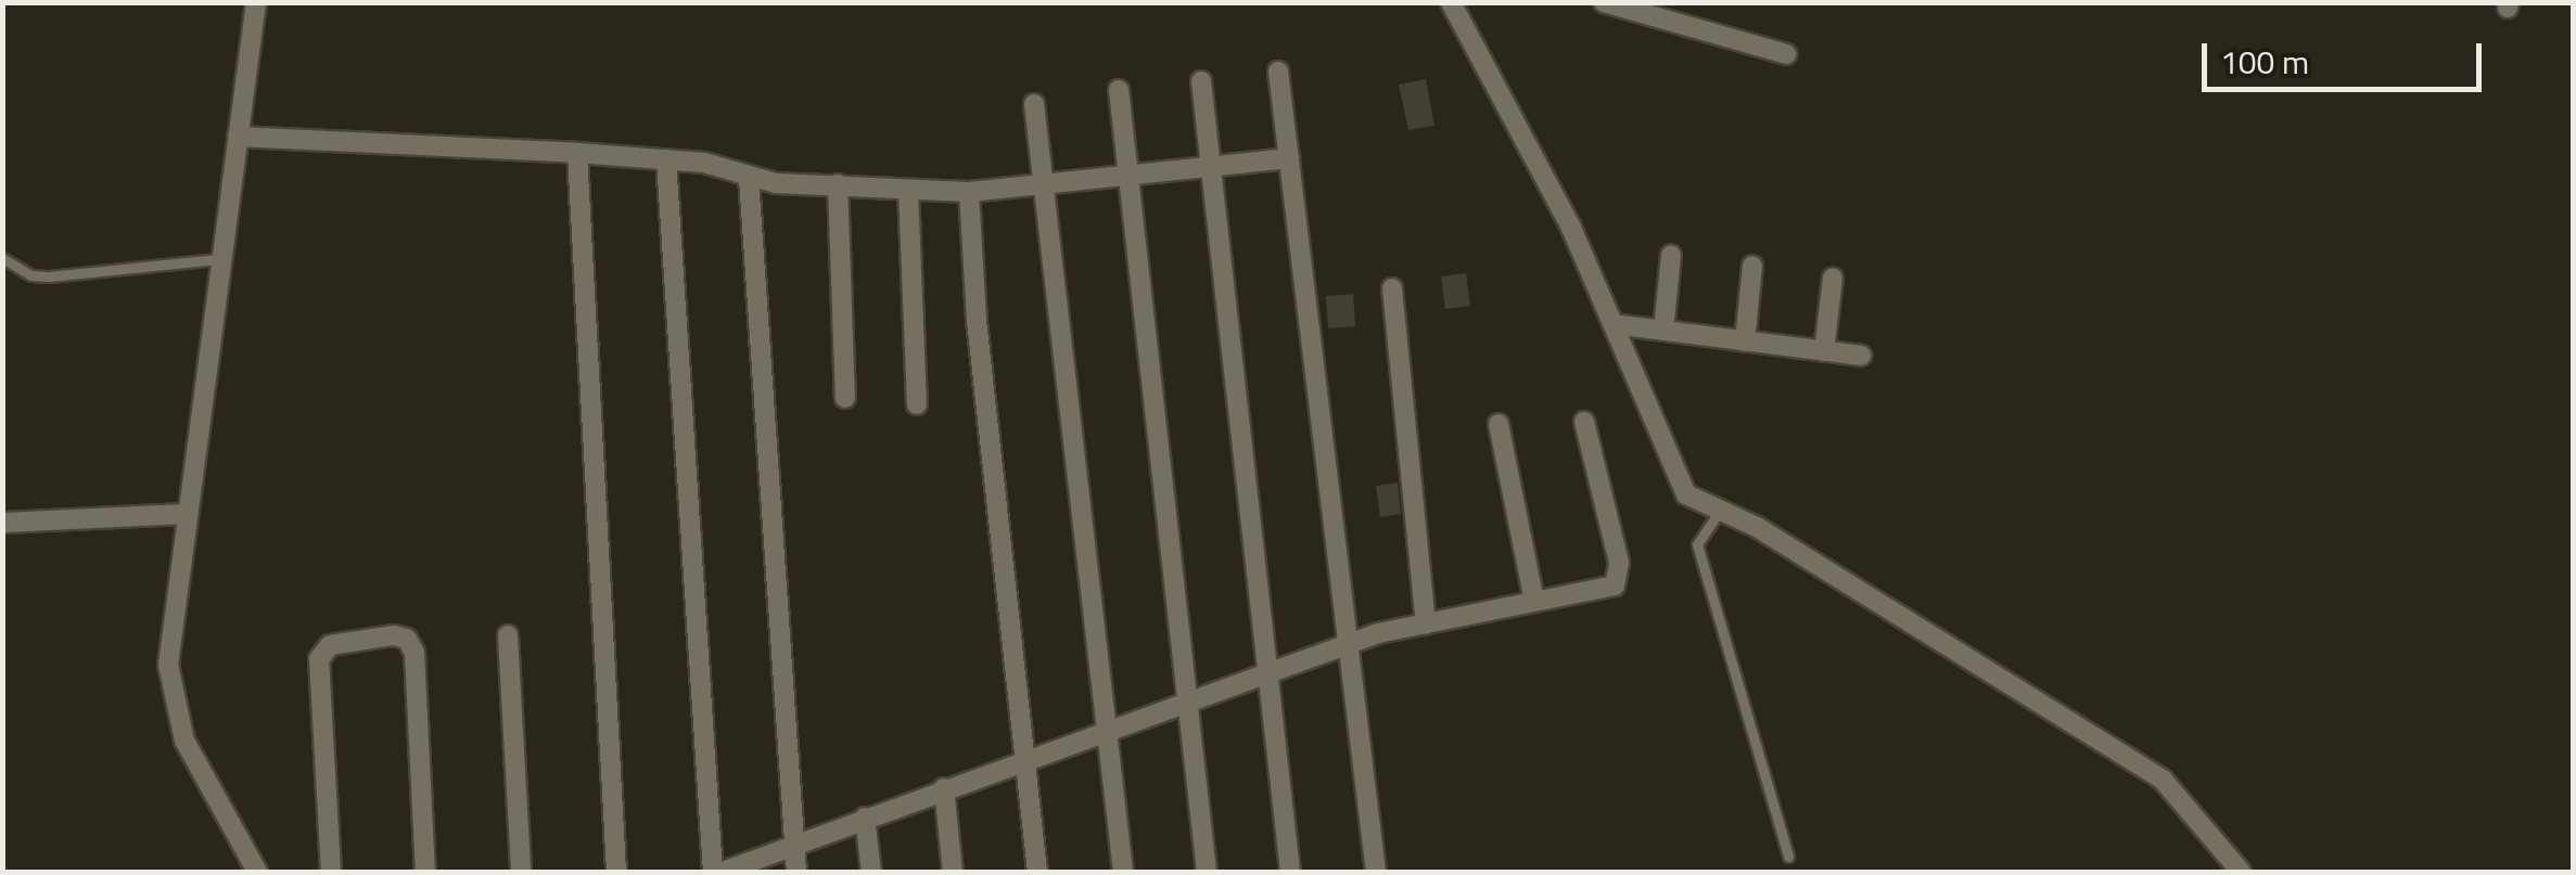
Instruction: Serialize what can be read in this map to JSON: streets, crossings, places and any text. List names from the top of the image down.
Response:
{
  "scale_bar": "100 m"
}
